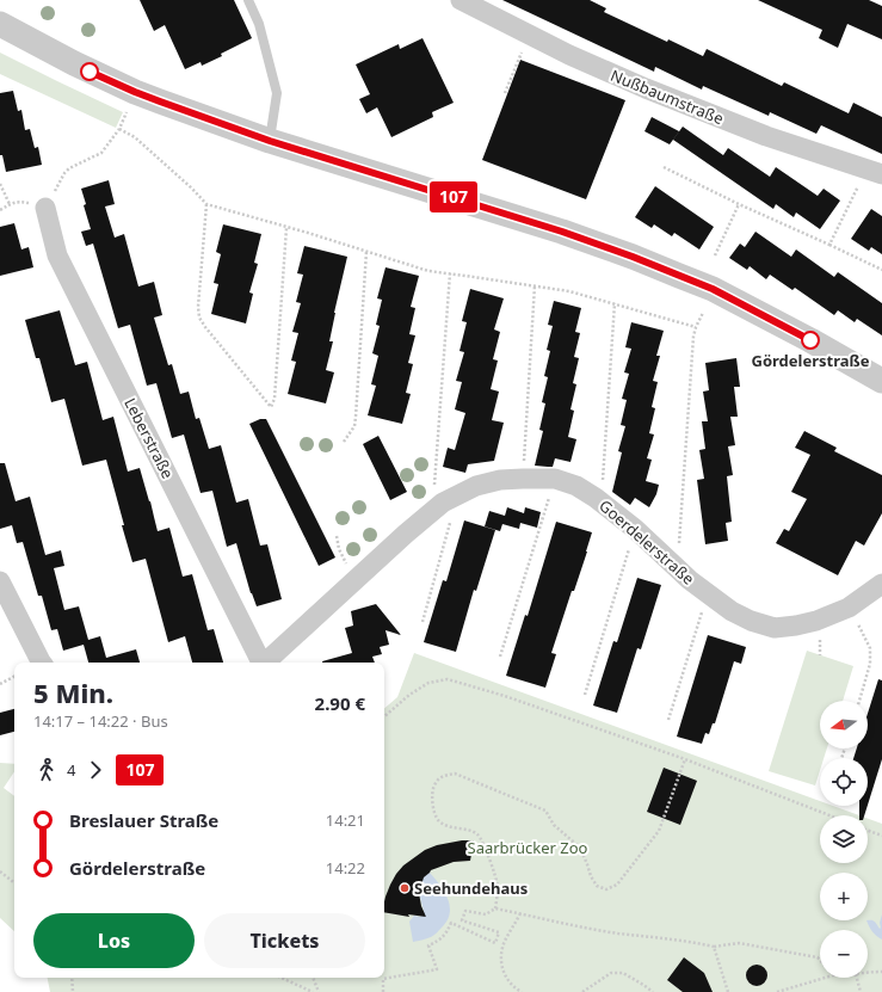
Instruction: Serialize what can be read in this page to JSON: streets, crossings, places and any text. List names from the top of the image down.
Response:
{
  "streets": {
    "street": ["Nußbaumstraße", "Leberstraße", "Goerdelerstraße"]
  },
  "parks": ["Saarbrücker Zoo"],
  "places": ["Gördelerstraße", "Seehundehaus"],
  "lines": ["bus line 107"],
  "north": "left",
  "page": {
    "on_map": "107",
    "heading": ["5 Min.", "14:17 – 14:22 · Bus", "2.90 €"],
    "map_buttons": ["+", "−"],
    "legs": ["4", "107"],
    "list": [
      {
        "name": "Breslauer Straße",
        "value": "14:21"
      },
      {
        "name": "Gördelerstraße",
        "value": "14:22"
      }
    ],
    "buttons": ["Los", "Tickets"]
  }
}
